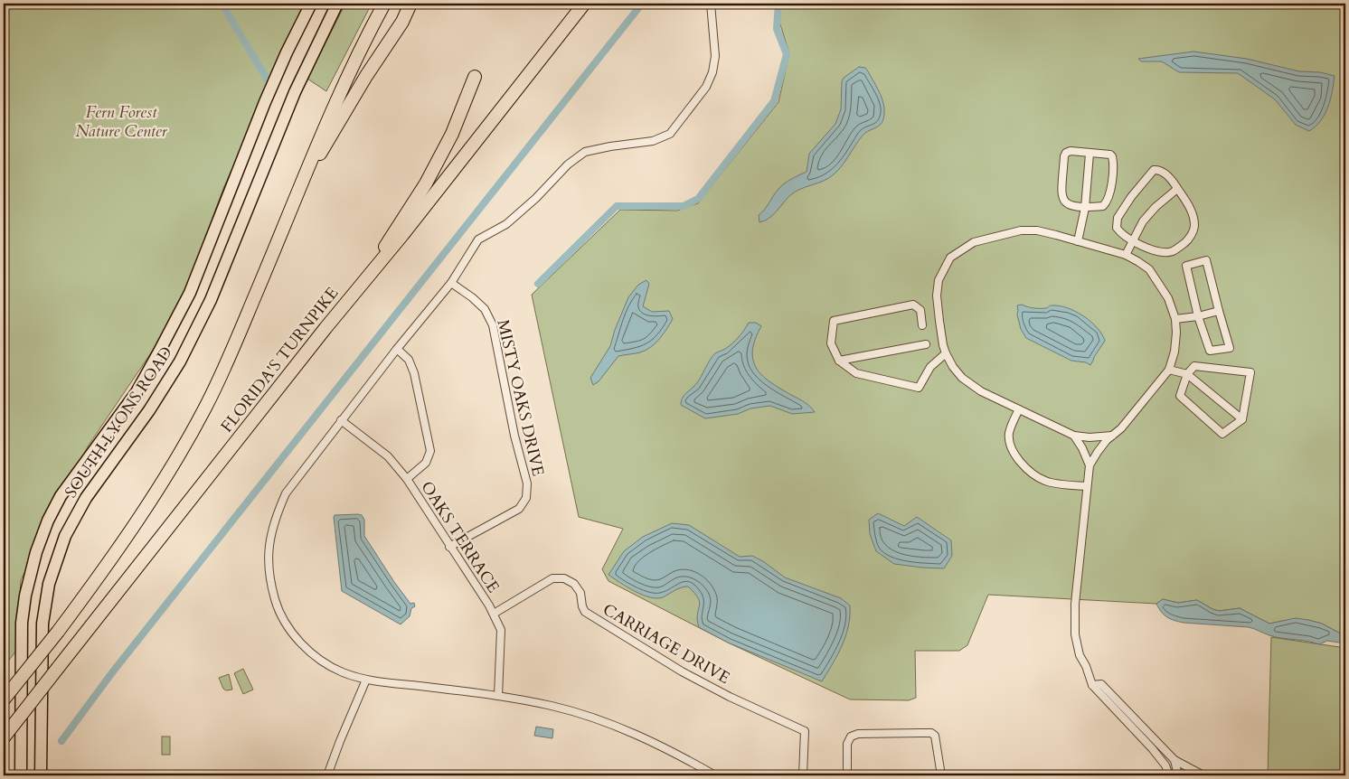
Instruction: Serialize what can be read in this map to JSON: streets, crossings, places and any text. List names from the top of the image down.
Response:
{
  "streets": {
    "highway": ["FLORIDA'S TURNPIKE"],
    "main road": ["SOUTH LYONS ROAD"],
    "street": ["MISTY OAKS DRIVE", "OAKS TERRACE", "CARRIAGE DRIVE"]
  },
  "crossings": [
    ["MISTY OAKS DRIVE", "OAKS TERRACE"],
    ["OAKS TERRACE", "CARRIAGE DRIVE"]
  ],
  "parks": ["Fern Forest Nature Center"]
}
